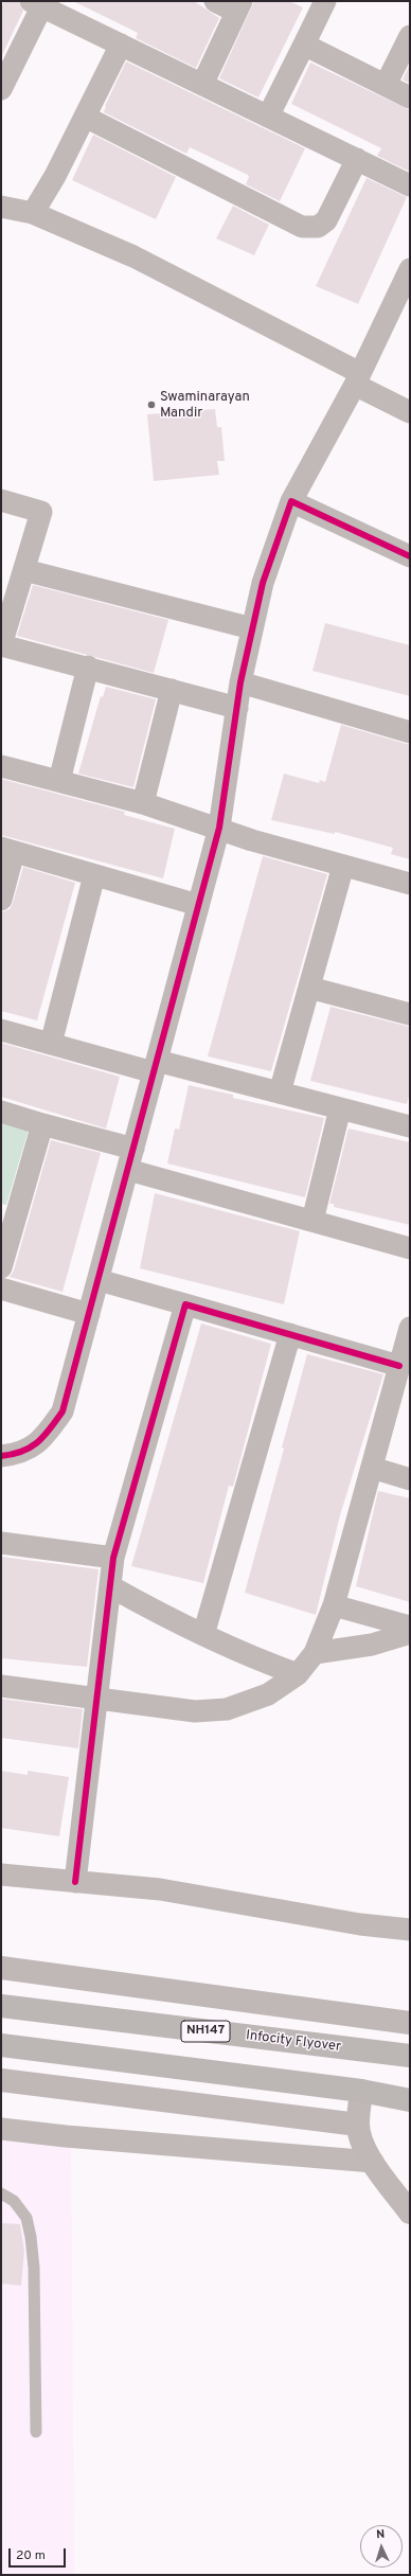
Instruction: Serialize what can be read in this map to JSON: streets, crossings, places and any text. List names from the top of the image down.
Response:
{
  "streets": {
    "highway": ["NH147", "Infocity Flyover"]
  },
  "places": ["Swaminarayan Mandir"],
  "scale_bar": "20 m",
  "north": "top"
}
